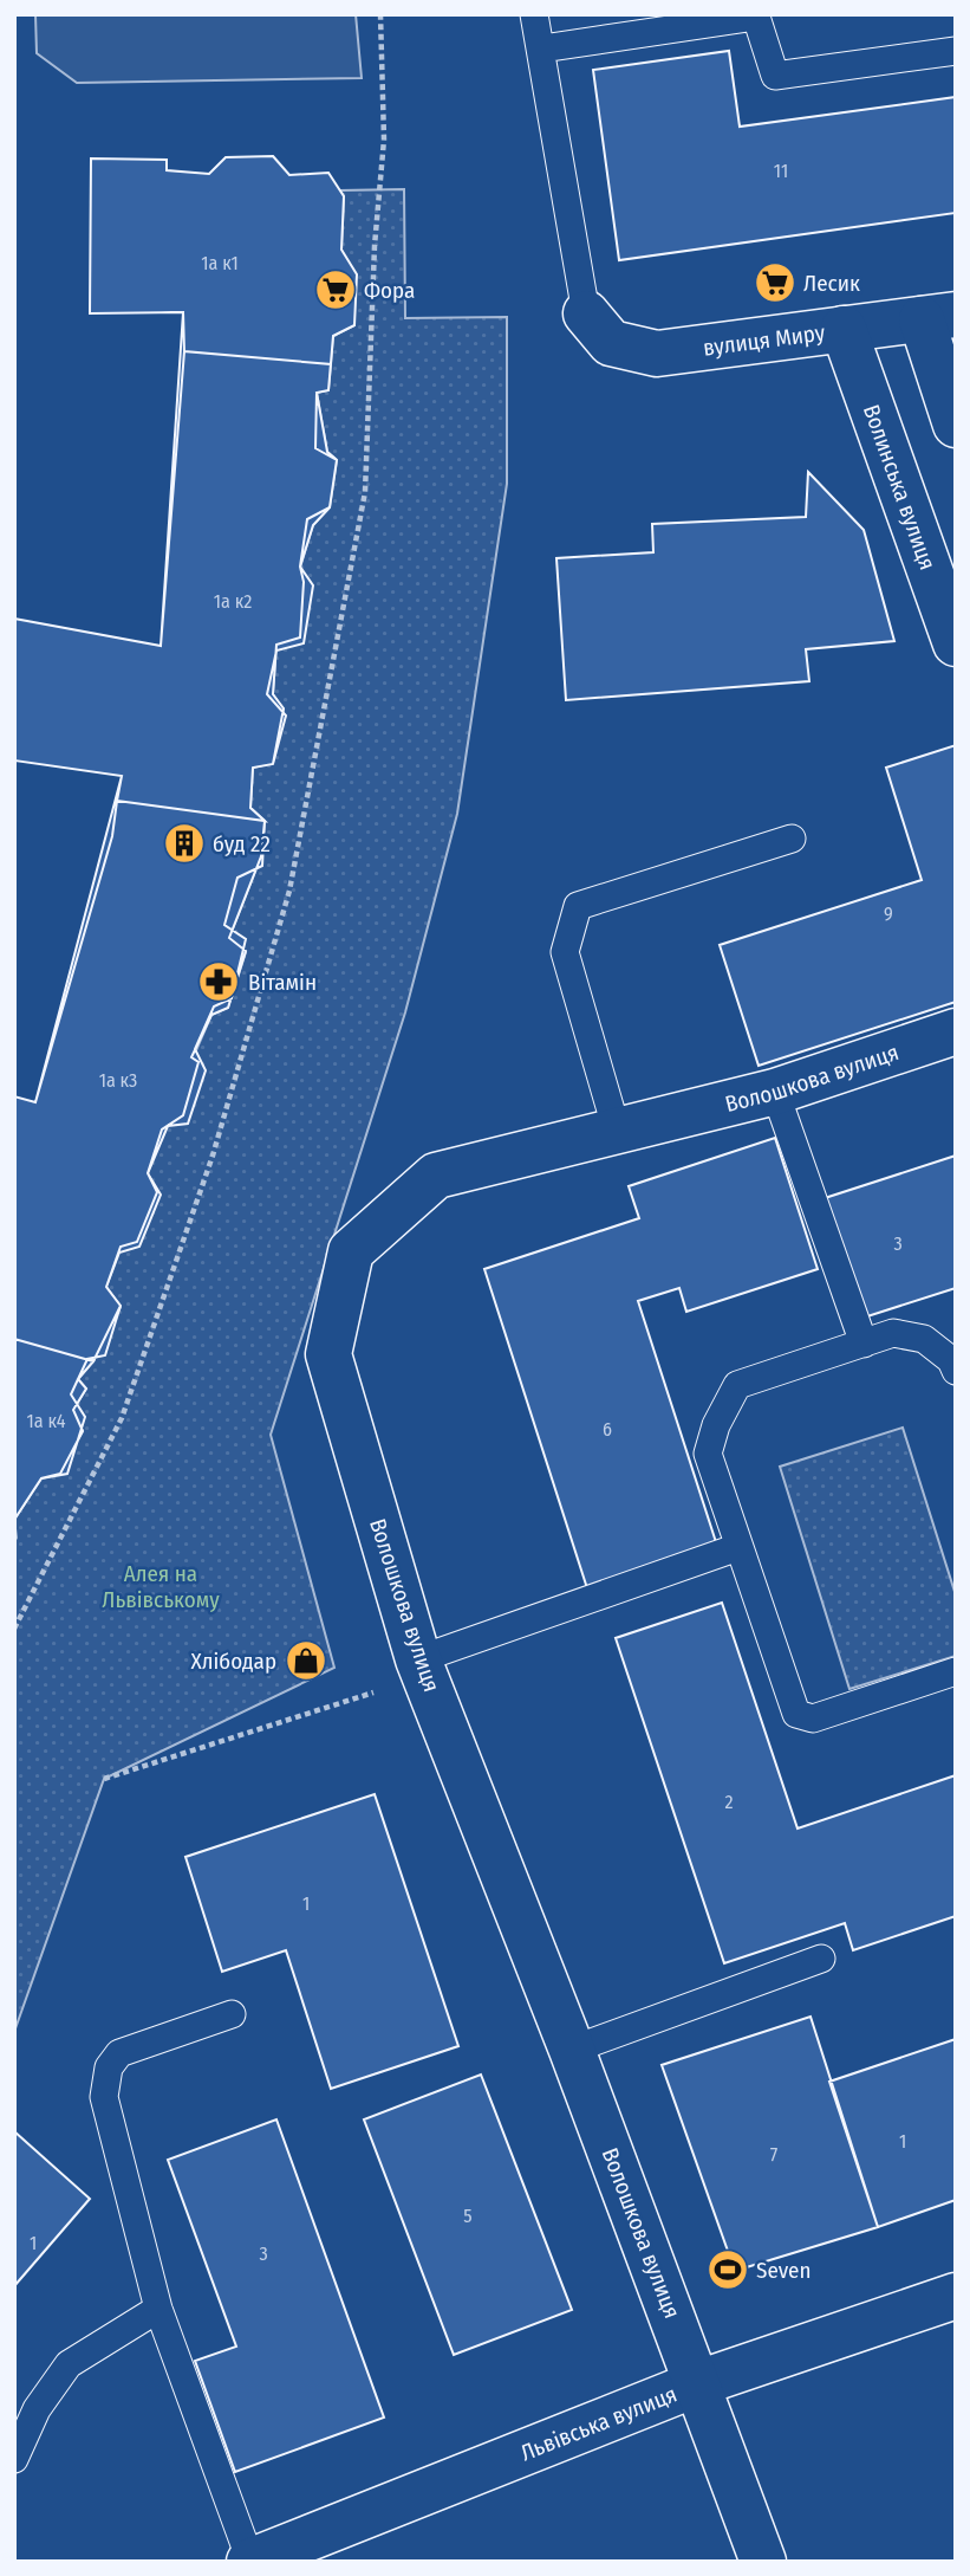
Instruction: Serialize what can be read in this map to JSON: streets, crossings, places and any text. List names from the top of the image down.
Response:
{
  "streets": {
    "street": [
      "вулиця Миру",
      "Волинська вулиця",
      "Волошкова вулиця",
      "Львівська вулиця"
    ]
  },
  "crossings": [
    ["вулиця Миру", "Волинська вулиця"],
    ["Волошкова вулиця", "Львівська вулиця"]
  ],
  "parks": ["Алея на Львівському"],
  "places": {
    "supermarket": ["Лесик", "Фора"],
    "building": ["буд 22"],
    "pharmacy": ["Вітамін"],
    "shop": ["Хлібодар"],
    "sports": ["Seven"]
  },
  "house_numbers": [
    "11",
    "1а к1",
    "1а к2",
    "9",
    "1а к3",
    "3",
    "1а к4",
    "6",
    "2",
    "1",
    "1",
    "7",
    "5",
    "1",
    "3"
  ]
}
